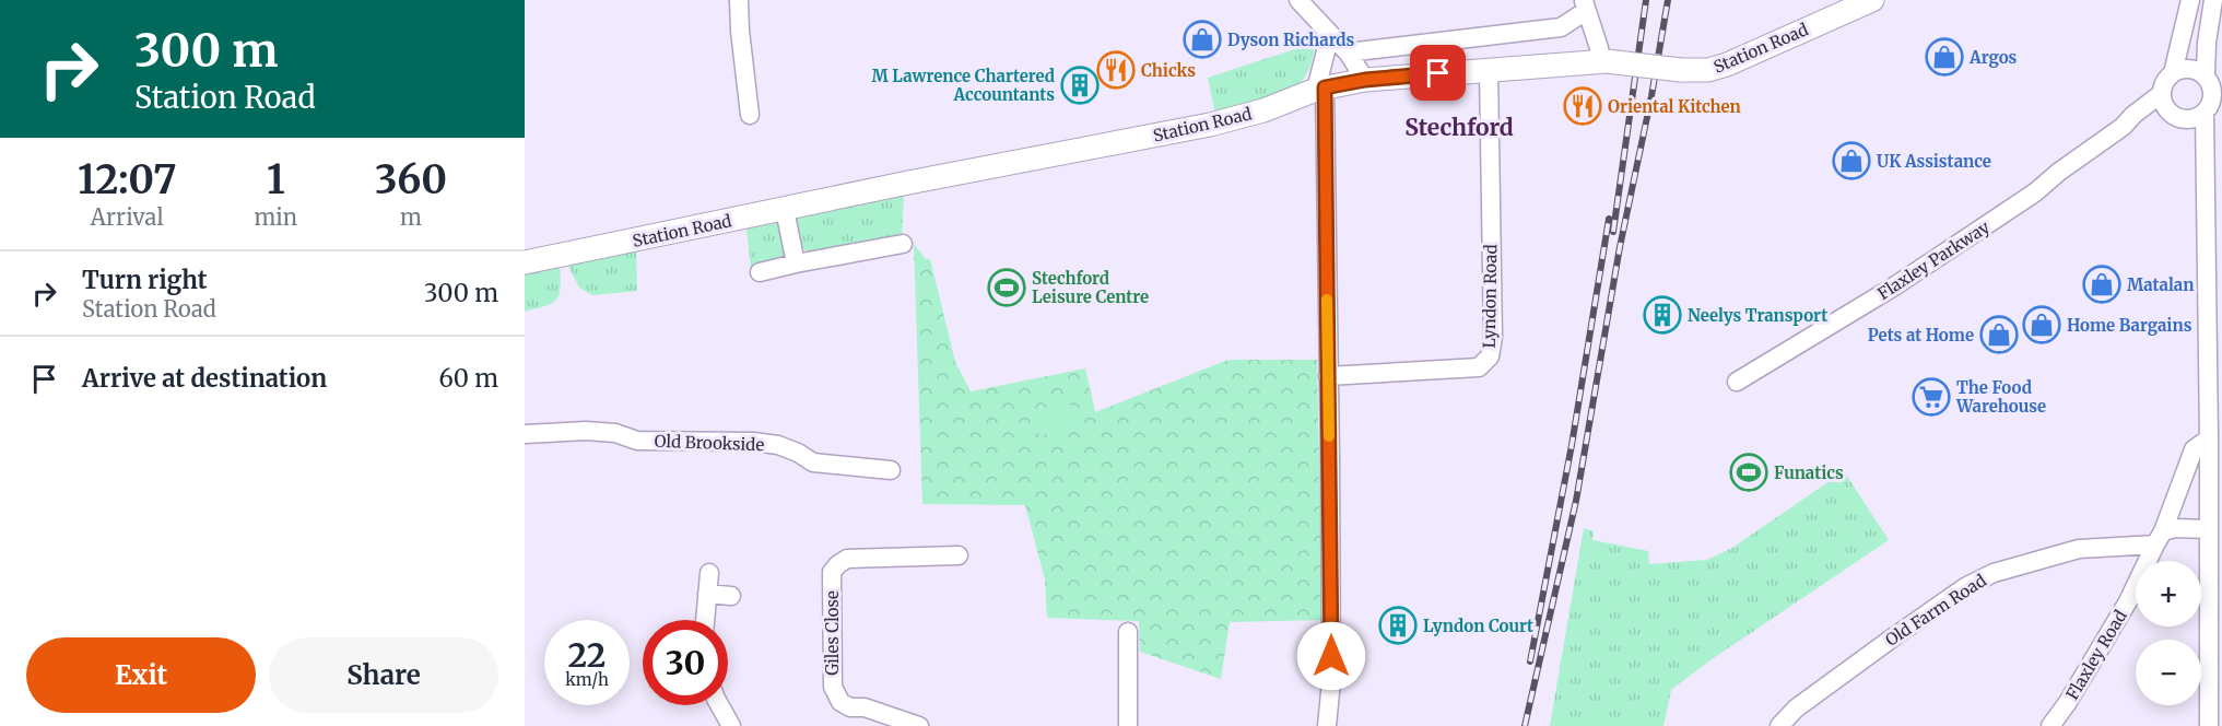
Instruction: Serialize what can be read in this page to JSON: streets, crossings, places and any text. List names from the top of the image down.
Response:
{
  "streets": {
    "main road": ["Station Road"],
    "street": [
      "Flaxley Parkway",
      "Lyndon Road",
      "Old Brookside",
      "Old Farm Road",
      "Giles Close",
      "Flaxley Road"
    ]
  },
  "crossings": [
    ["Station Road", "Lyndon Road"],
    ["Old Farm Road", "Flaxley Road"]
  ],
  "districts": ["Stechford"],
  "places": {
    "shop": [
      "Dyson Richards",
      "Argos",
      "UK Assistance",
      "Matalan",
      "Home Bargains",
      "Pets at Home"
    ],
    "restaurant": ["Chicks", "Oriental Kitchen"],
    "building": ["M Lawrence Chartered Accountants", "Neelys Transport", "Lyndon Court"],
    "sports": ["Stechford Leisure Centre", "Funatics"],
    "supermarket": ["The Food Warehouse"]
  },
  "page": {
    "turn": ["300 m", "Station Road"],
    "eta": [
      "12:07",
      "Arrival",
      "1",
      "min",
      "360",
      "m"
    ],
    "list": [
      {
        "name": "Turn right",
        "note": "Station Road",
        "value": "300 m"
      },
      {
        "name": "Arrive at destination",
        "value": "60 m"
      }
    ],
    "map_buttons": ["+", "−"],
    "speed": "22 km/h",
    "limit": "30",
    "buttons": ["Exit", "Share"]
  }
}
